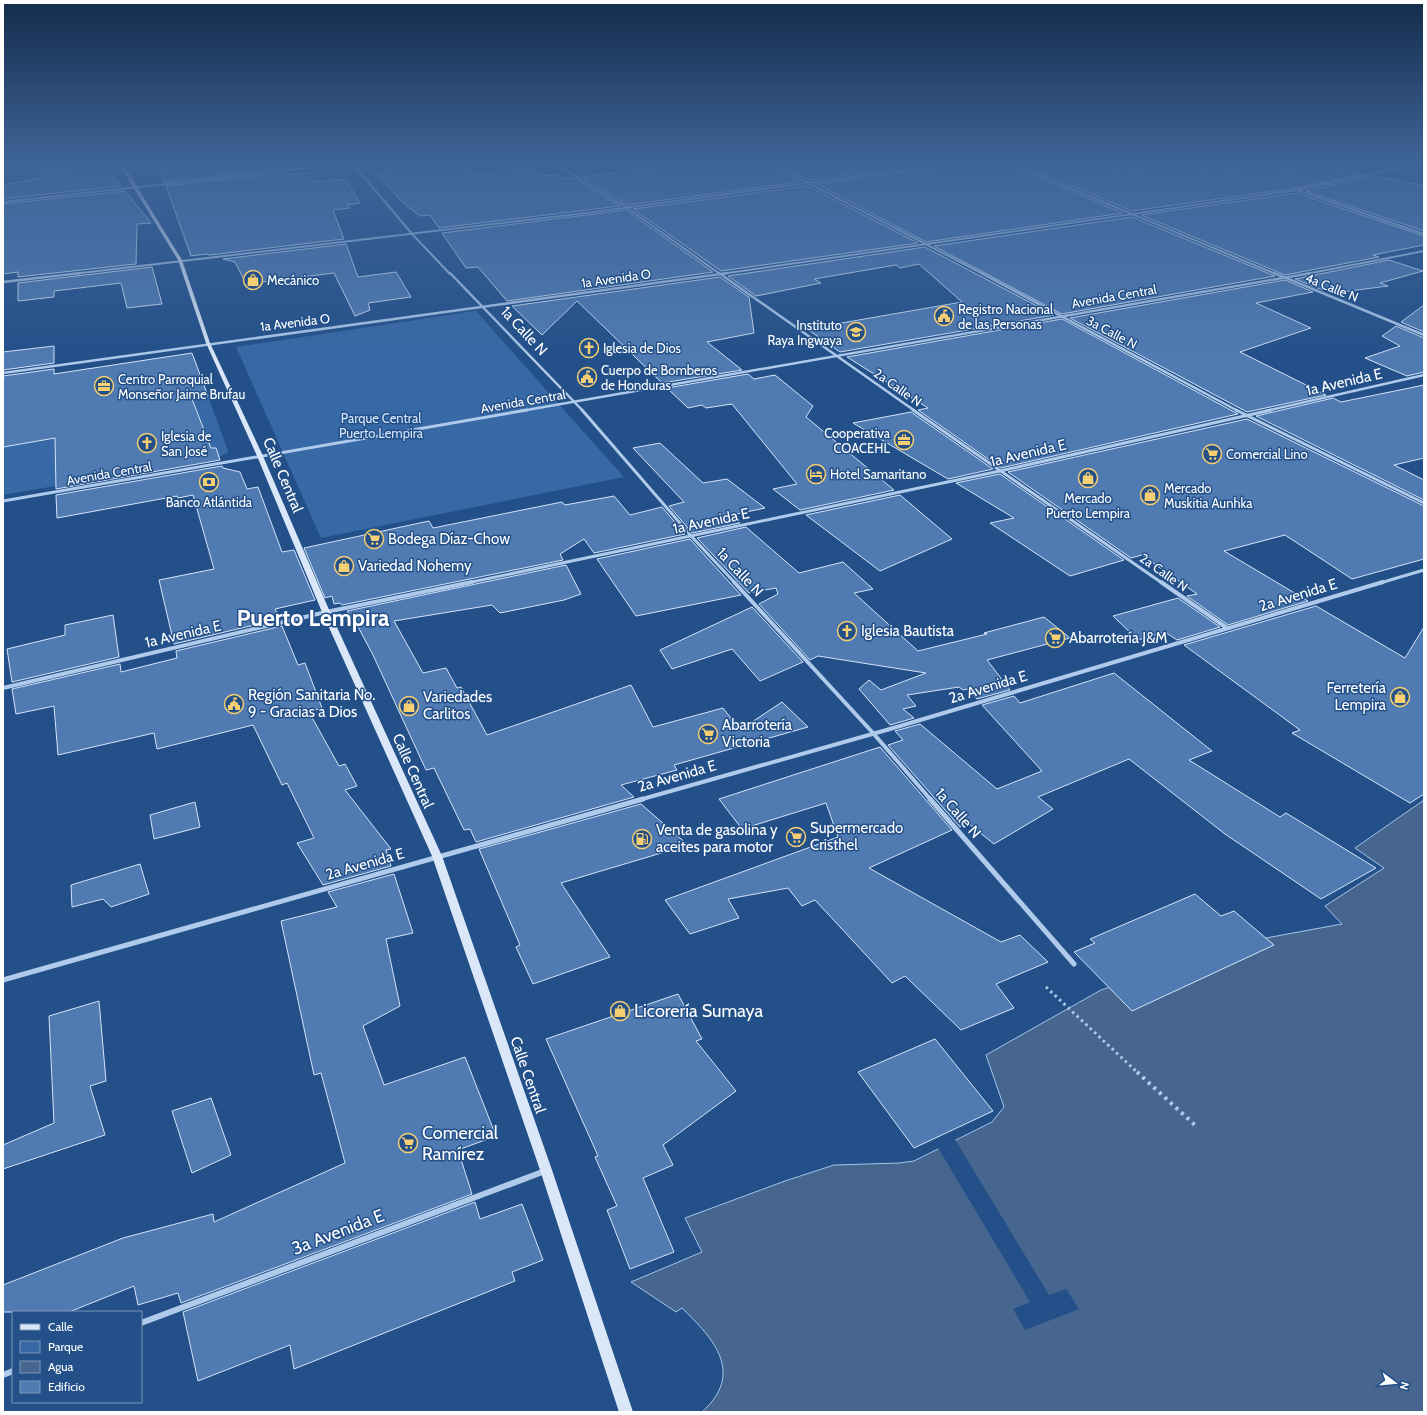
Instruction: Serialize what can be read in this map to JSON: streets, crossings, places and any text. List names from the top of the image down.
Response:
{
  "streets": {
    "street": [
      "1a Avenida O",
      "4a Calle N",
      "Avenida Central",
      "1a Calle N",
      "3a Calle N",
      "1a Avenida E",
      "2a Calle N",
      "Calle Central",
      "2a Avenida E",
      "3a Avenida E"
    ]
  },
  "crossings": [
    ["1a Avenida O", "1a Calle N"],
    ["1a Avenida O", "3a Calle N"],
    ["1a Avenida O", "2a Calle N"],
    ["1a Avenida O", "Calle Central"],
    ["4a Calle N", "Avenida Central"],
    ["Avenida Central", "1a Calle N"],
    ["Avenida Central", "3a Calle N"],
    ["Avenida Central", "2a Calle N"],
    ["Avenida Central", "Calle Central"],
    ["1a Calle N", "1a Avenida E"],
    ["1a Calle N", "2a Avenida E"],
    ["3a Calle N", "1a Avenida E"],
    ["1a Avenida E", "2a Calle N"],
    ["1a Avenida E", "Calle Central"],
    ["2a Calle N", "2a Avenida E"],
    ["Calle Central", "2a Avenida E"],
    ["Calle Central", "3a Avenida E"]
  ],
  "districts": ["Puerto Lempira"],
  "parks": ["Parque Central Puerto Lempira"],
  "places": {
    "shop": [
      "Mecánico",
      "Mercado Puerto Lempira",
      "Mercado Muskitia Aunhka",
      "Variedad Nohemy",
      "Ferretería Lempira",
      "Variedades Carlitos",
      "Licorería Sumaya"
    ],
    "public building": ["Registro Nacional de las Personas", "Cuerpo de Bomberos de Honduras", "Región Sanitaria No. 9 - Gracias a Dios"],
    "school or university": ["Instituto Raya Ingwaya"],
    "church": ["Iglesia de Dios", "Iglesia de San José", "Iglesia Bautista"],
    "office": ["Centro Parroquial Monseñor Jaime Brufau", "Cooperativa COACEHL"],
    "supermarket": [
      "Comercial Lino",
      "Bodega Díaz-Chow",
      "Abarrotería J&M",
      "Abarrotería Victoria",
      "Supermercado Cristhel",
      "Comercial Ramírez"
    ],
    "hotel": ["Hotel Samaritano"],
    "bank": ["Banco Atlántida"],
    "fuel station": ["Venta de gasolina y aceites para motor"]
  },
  "legend": [
    "Calle",
    "Parque",
    "Agua",
    "Edificio"
  ],
  "north": "right"
}
